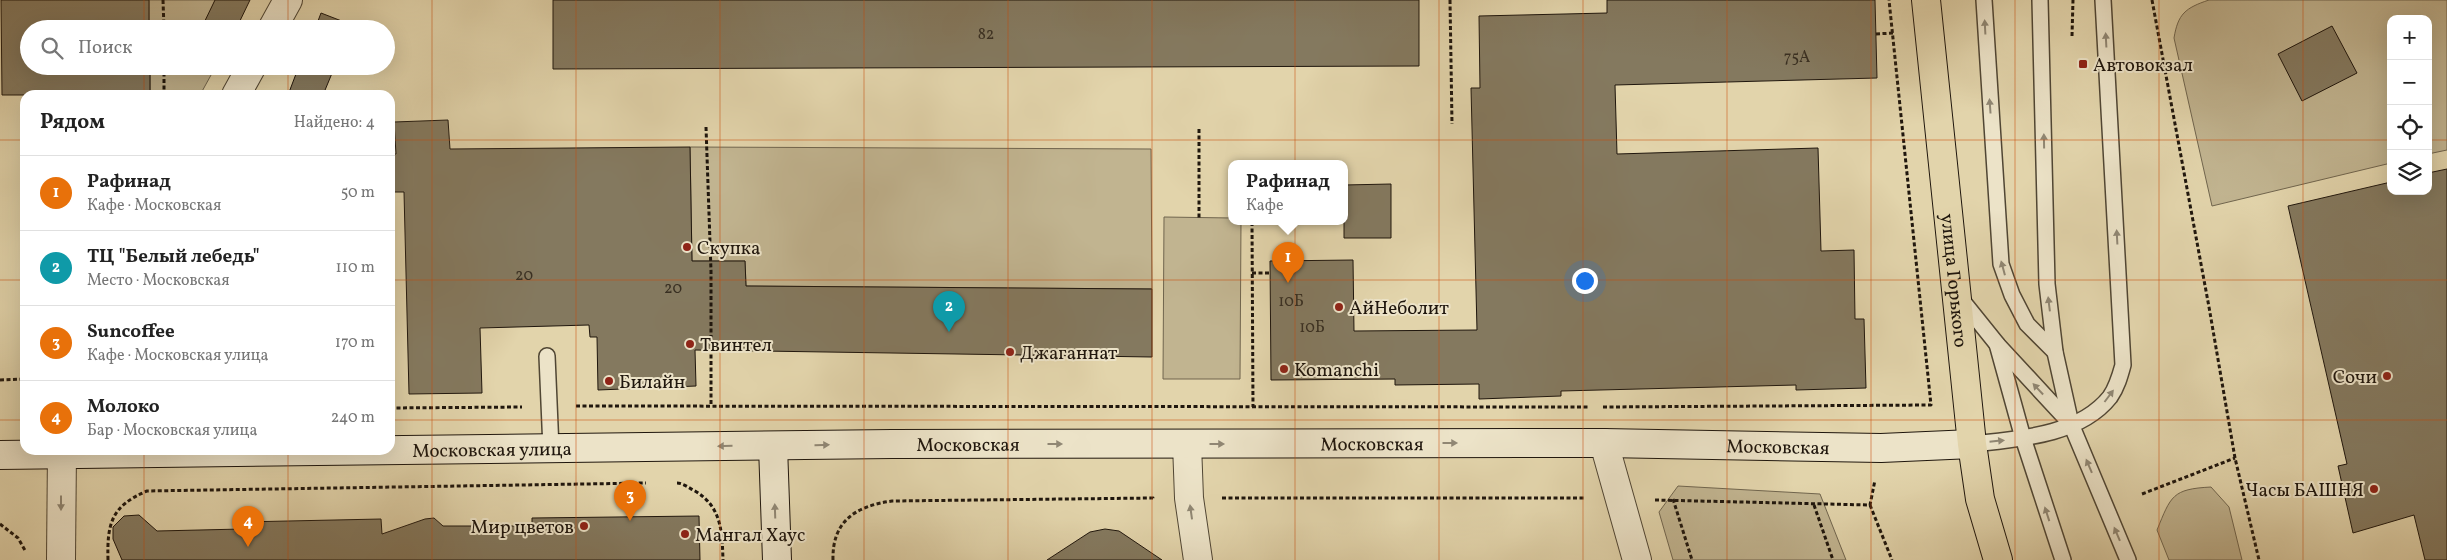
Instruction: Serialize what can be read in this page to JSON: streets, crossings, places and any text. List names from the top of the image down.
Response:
{
  "streets": {
    "main road": ["улица Горького", "Московская", "Московская улица"]
  },
  "crossings": [
    ["улица Горького", "Московская"],
    ["Московская", "Московская улица"]
  ],
  "one_way": ["Московская", "Московская улица"],
  "places": {
    "transit": ["Автовокзал"],
    "other": [
      "Скупка",
      "АйНеболит",
      "Твинтел",
      "Джаганнат",
      "Komanchi",
      "Сочи",
      "Билайн",
      "Часы БАШНЯ",
      "Мир цветов",
      "Мангал Хаус"
    ]
  },
  "house_numbers": [
    "82",
    "75А",
    "20",
    "20",
    "10Б",
    "10Б"
  ],
  "page": {
    "map_buttons": ["+", "−"],
    "search": "Поиск",
    "heading": ["Рядом", "Найдено: 4"],
    "list": [
      {
        "mark": "1",
        "name": "Рафинад",
        "note": "Кафе · Московская",
        "value": "50 m"
      },
      {
        "mark": "2",
        "name": "ТЦ \"Белый лебедь\"",
        "note": "Место · Московская",
        "value": "110 m"
      },
      {
        "mark": "3",
        "name": "Suncoffee",
        "note": "Кафе · Московская улица",
        "value": "170 m"
      },
      {
        "mark": "4",
        "name": "Молоко",
        "note": "Бар · Московская улица",
        "value": "240 m"
      }
    ],
    "popup": ["Рафинад", "Кафе"],
    "pins": [
      "1",
      "2",
      "3",
      "4"
    ]
  }
}
